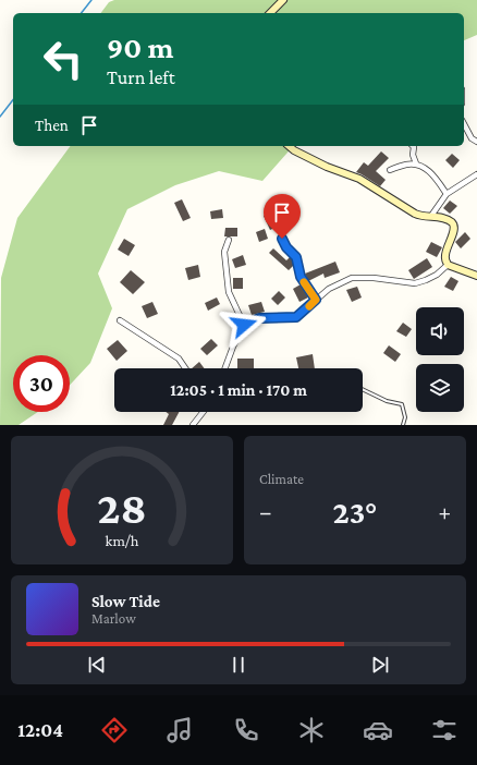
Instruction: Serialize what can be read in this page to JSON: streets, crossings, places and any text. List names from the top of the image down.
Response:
{
  "page": {
    "turn": ["90 m", "Turn left"],
    "then": "Then",
    "limit": "30",
    "trip": "12:05 · 1 min · 170 m",
    "tile": "Climate",
    "heat": ["−", "23°", "+"],
    "song": ["Slow Tide", "Marlow"],
    "tabs": "12:04",
    "gauge": ["28", "km/h"]
  }
}
